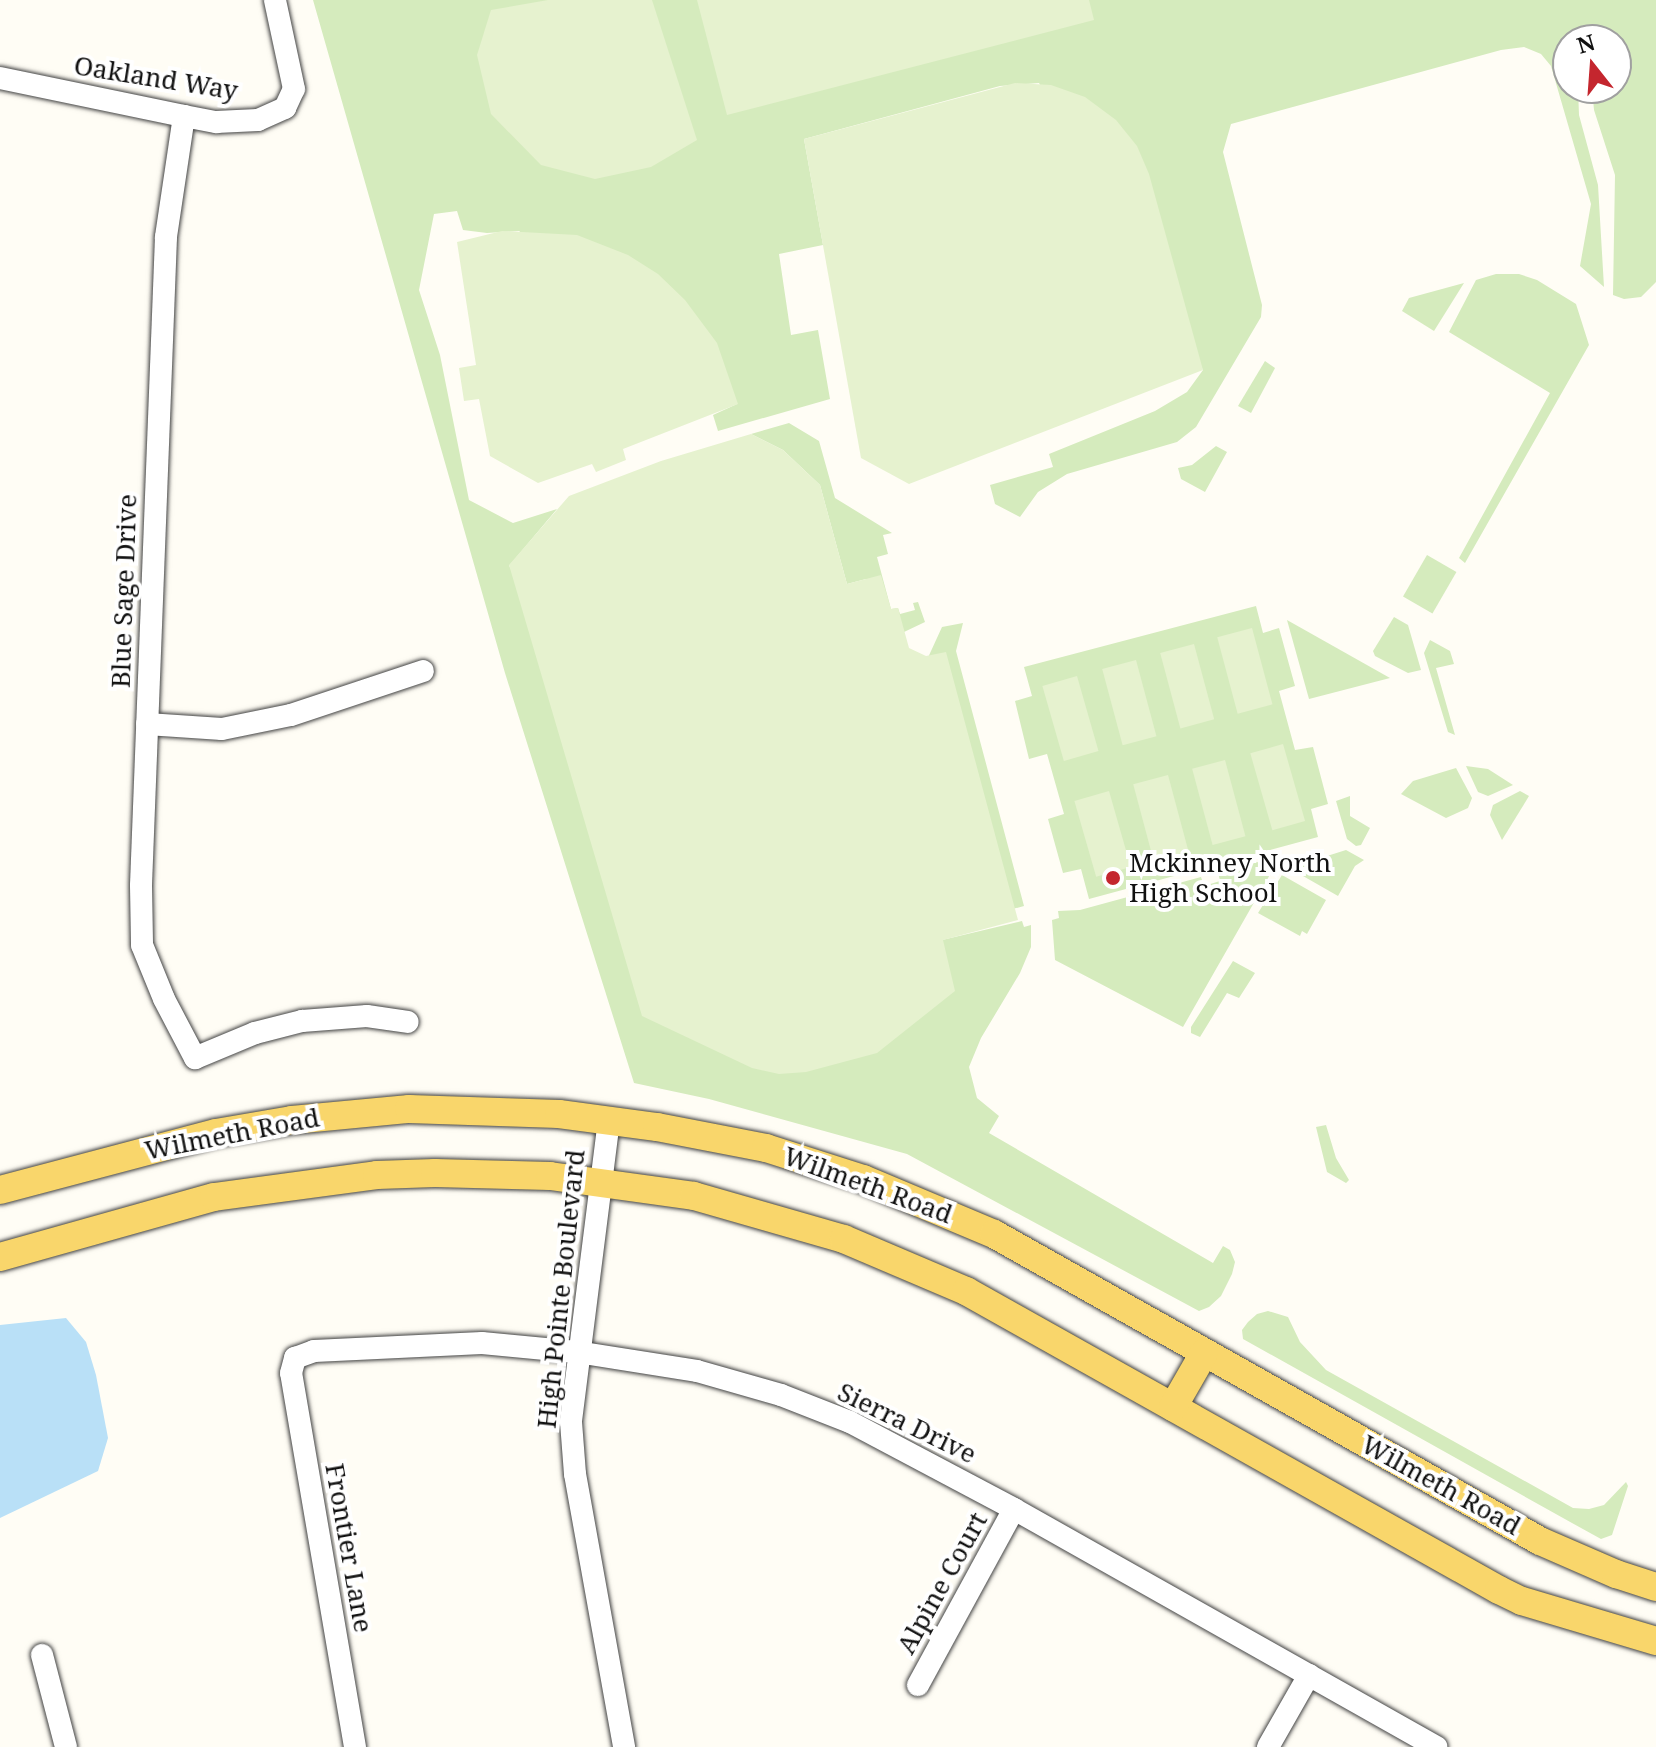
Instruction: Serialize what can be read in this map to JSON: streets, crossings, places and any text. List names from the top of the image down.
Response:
{
  "streets": {
    "main road": ["Wilmeth Road"],
    "street": [
      "Oakland Way",
      "Blue Sage Drive",
      "High Pointe Boulevard",
      "Sierra Drive",
      "Frontier Lane",
      "Alpine Court"
    ]
  },
  "crossings": [
    ["Oakland Way", "Blue Sage Drive"],
    ["Wilmeth Road", "High Pointe Boulevard"],
    ["High Pointe Boulevard", "Sierra Drive"],
    ["Sierra Drive", "Frontier Lane"],
    ["Sierra Drive", "Alpine Court"]
  ],
  "places": ["Mckinney North High School"],
  "north": "top"
}
